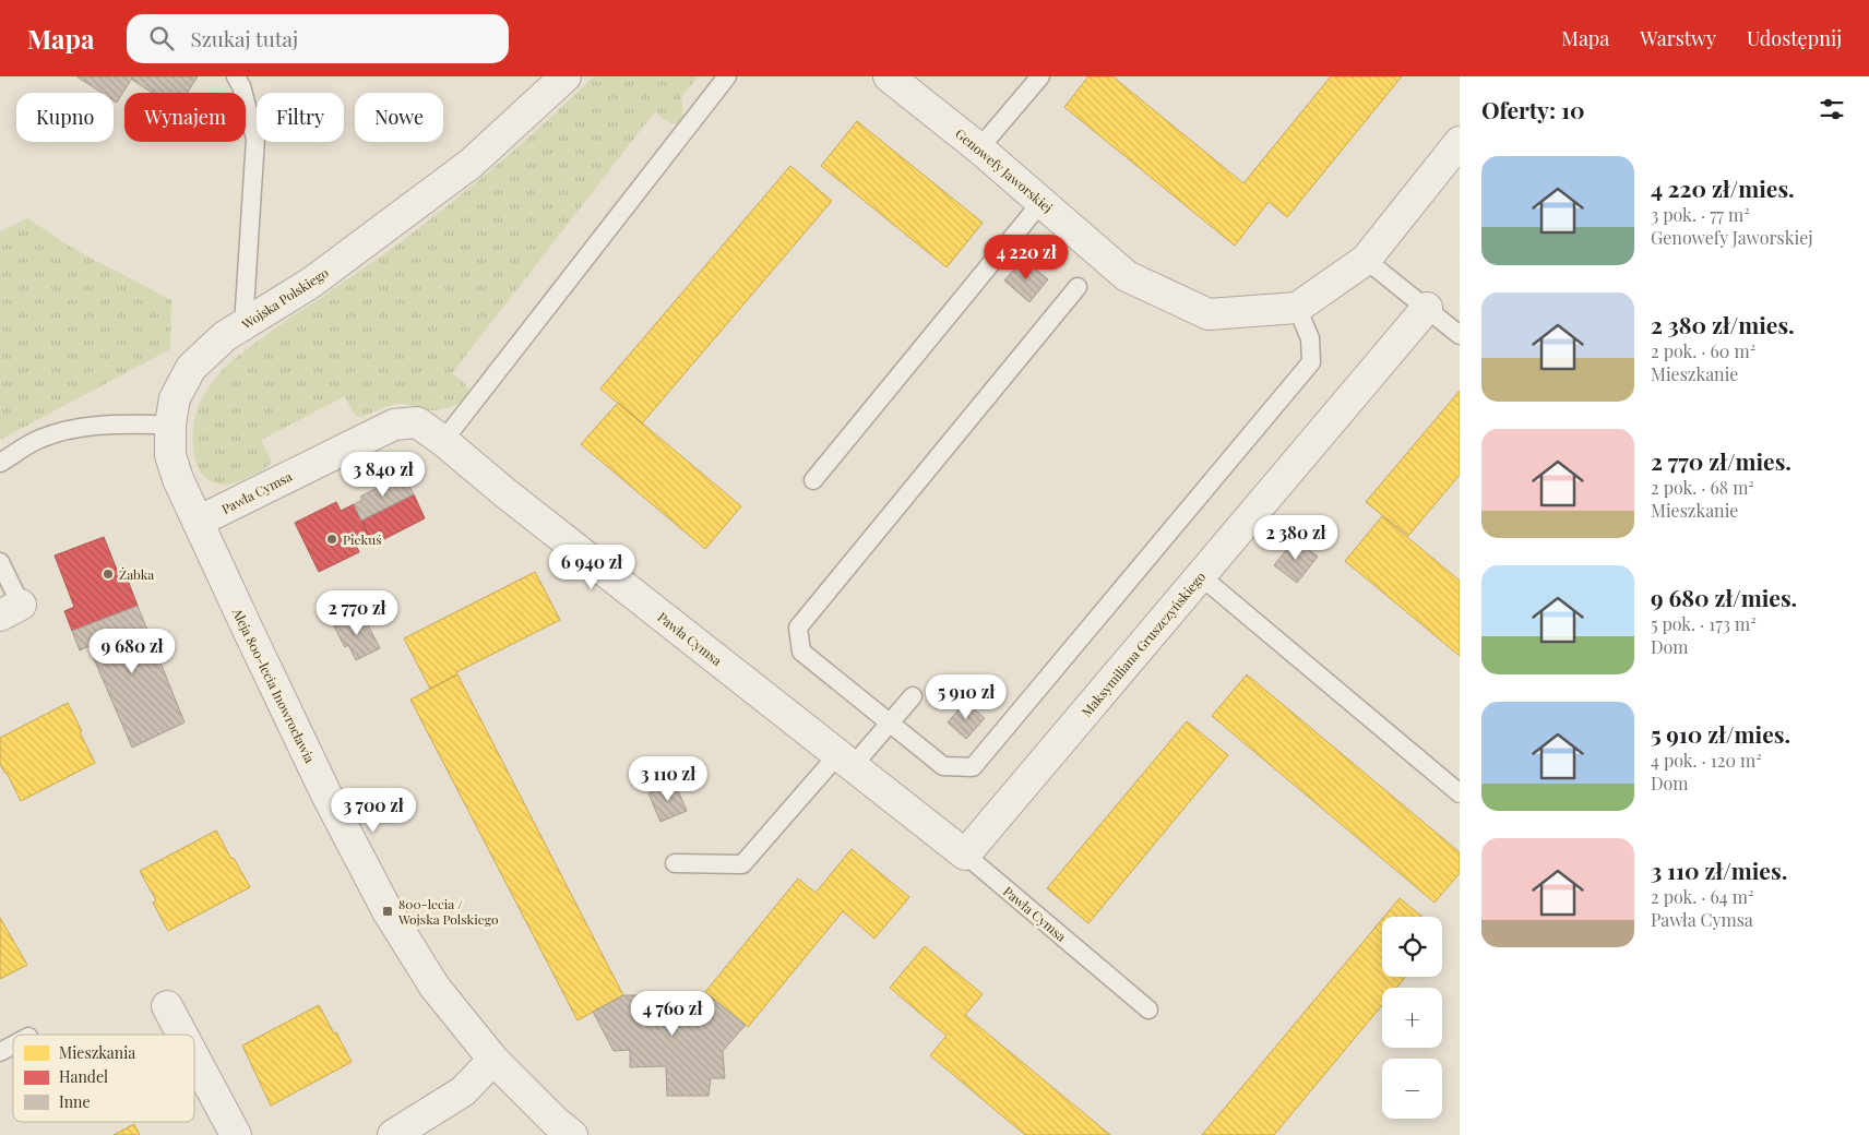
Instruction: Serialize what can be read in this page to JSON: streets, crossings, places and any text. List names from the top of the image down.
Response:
{
  "streets": {
    "street": [
      "Genowefy Jaworskiej",
      "Wojska Polskiego",
      "Pawła Cymsa",
      "Maksymiliana Gruszczyńskiego",
      "Aleja 800-lecia Inowrocławia"
    ]
  },
  "crossings": [
    ["Wojska Polskiego", "Aleja 800-lecia Inowrocławia"],
    ["Pawła Cymsa", "Maksymiliana Gruszczyńskiego"],
    ["Pawła Cymsa", "Aleja 800-lecia Inowrocławia"]
  ],
  "places": {
    "other": ["Piekuś", "Żabka"],
    "transit": ["800-lecia / Wojska Polskiego"]
  },
  "legend": ["Mieszkania", "Handel", "Inne"],
  "page": {
    "header": "Mapa",
    "search": "Szukaj tutaj",
    "nav": ["Mapa", "Warstwy", "Udostępnij"],
    "heading": "Oferty: 10",
    "chip": [
      "Kupno",
      "Wynajem",
      "Filtry",
      "Nowe"
    ],
    "list": [
      {
        "name": "4 220 zł/mies.",
        "note": "3 pok. · 77 m² · Genowefy Jaworskiej"
      },
      {
        "name": "2 380 zł/mies.",
        "note": "2 pok. · 60 m² · Mieszkanie"
      },
      {
        "name": "2 770 zł/mies.",
        "note": "2 pok. · 68 m² · Mieszkanie"
      },
      {
        "name": "9 680 zł/mies.",
        "note": "5 pok. · 173 m² · Dom"
      },
      {
        "name": "5 910 zł/mies.",
        "note": "4 pok. · 120 m² · Dom"
      },
      {
        "name": "3 110 zł/mies.",
        "note": "2 pok. · 64 m² · Pawła Cymsa"
      }
    ],
    "price": [
      "4 220 zł",
      "3 840 zł",
      "2 380 zł",
      "6 940 zł",
      "2 770 zł",
      "9 680 zł",
      "5 910 zł",
      "3 110 zł",
      "3 700 zł",
      "4 760 zł"
    ],
    "map_buttons": ["+", "−"]
  }
}
